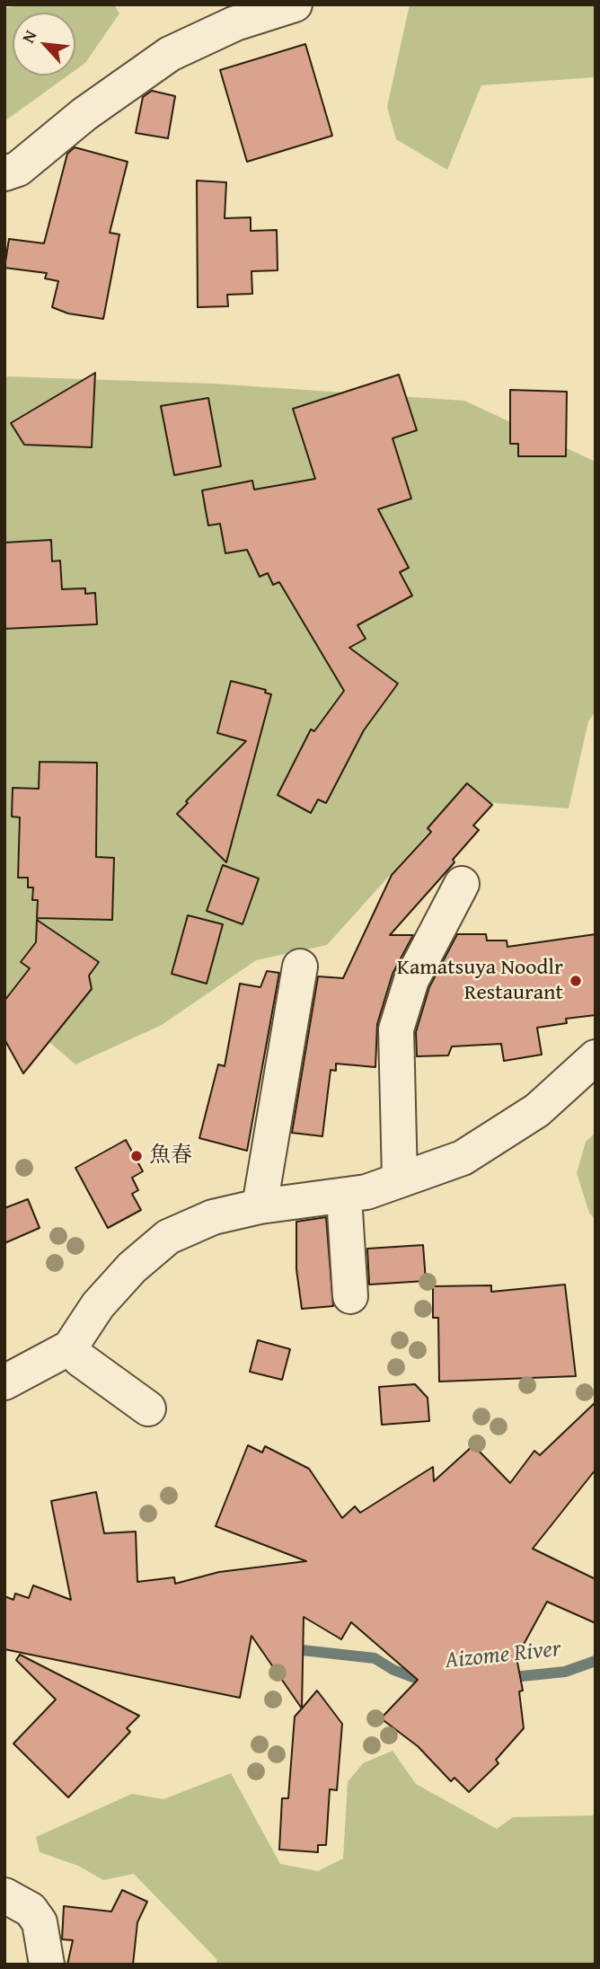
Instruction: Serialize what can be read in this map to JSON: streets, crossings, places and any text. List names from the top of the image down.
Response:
{
  "water": ["Aizome River"],
  "places": ["Kamatsuya Noodlr Restaurant", "魚春"],
  "north": "top left"
}
